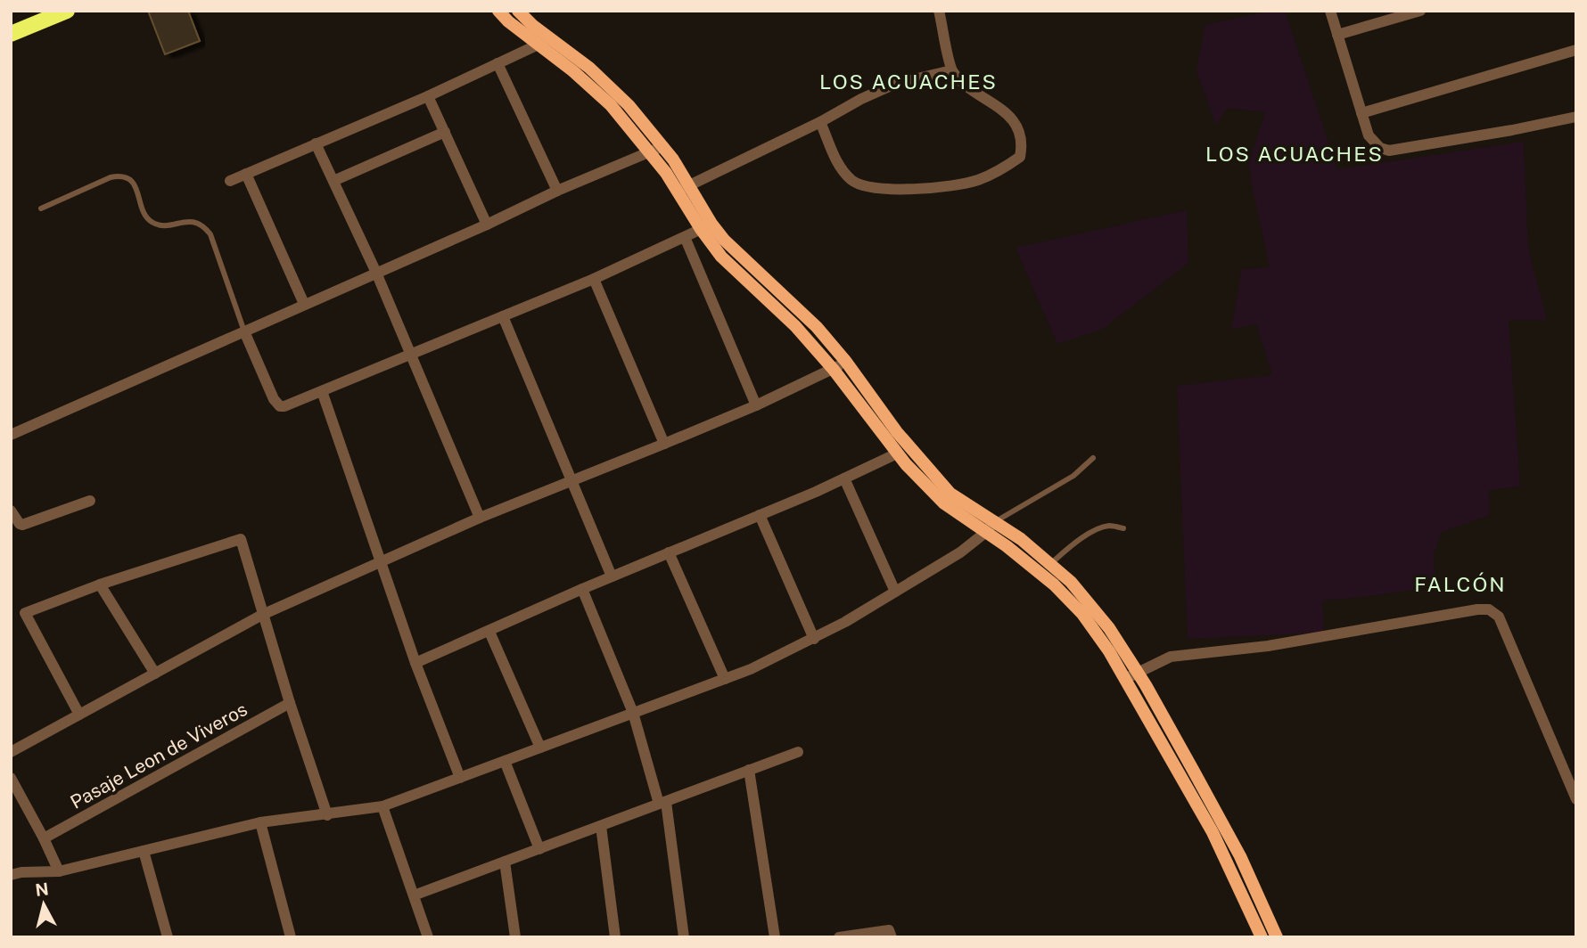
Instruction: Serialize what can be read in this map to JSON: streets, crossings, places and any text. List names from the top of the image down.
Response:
{
  "streets": {
    "street": ["Pasaje Leon de Viveros"]
  },
  "districts": ["LOS ACUACHES", "LOS ACUACHES", "FALCÓN"],
  "north": "top"
}
